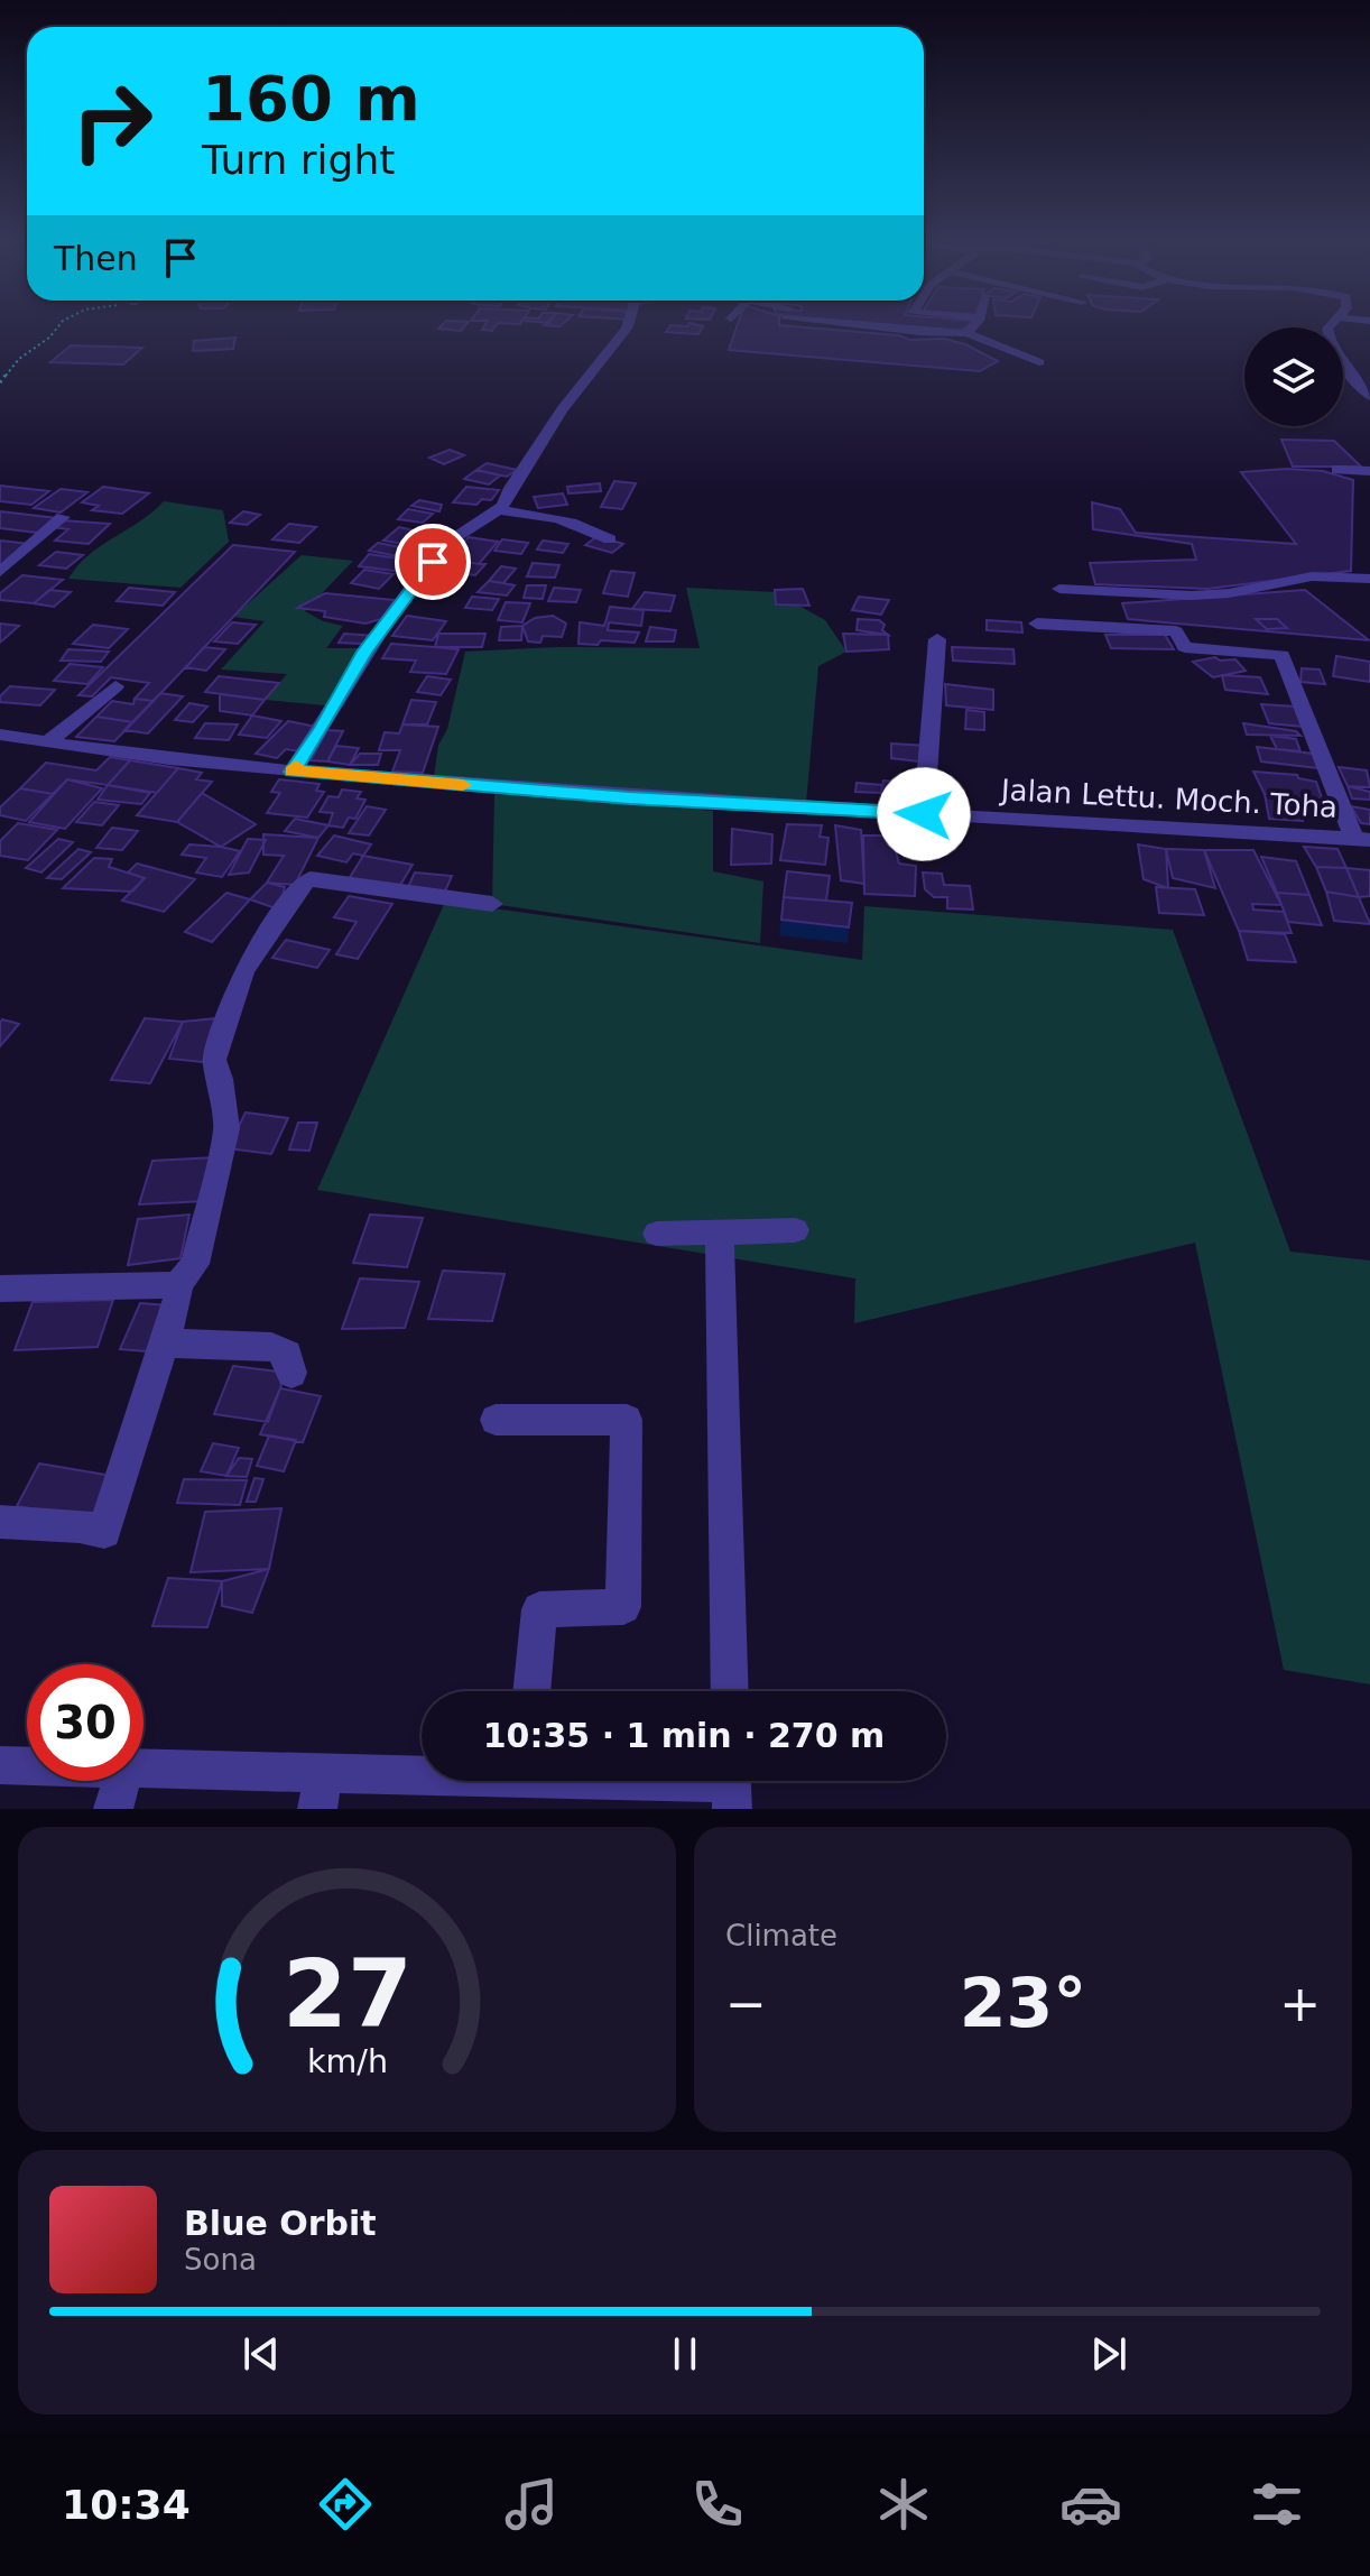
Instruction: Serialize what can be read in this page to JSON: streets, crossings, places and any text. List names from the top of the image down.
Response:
{
  "streets": {
    "street": ["Jalan Lettu. Moch. Toha"]
  },
  "page": {
    "turn": ["160 m", "Turn right"],
    "then": "Then",
    "limit": "30",
    "trip": "10:35 · 1 min · 270 m",
    "tile": "Climate",
    "heat": ["−", "23°", "+"],
    "song": ["Blue Orbit", "Sona"],
    "tabs": "10:34",
    "gauge": ["27", "km/h"]
  }
}
